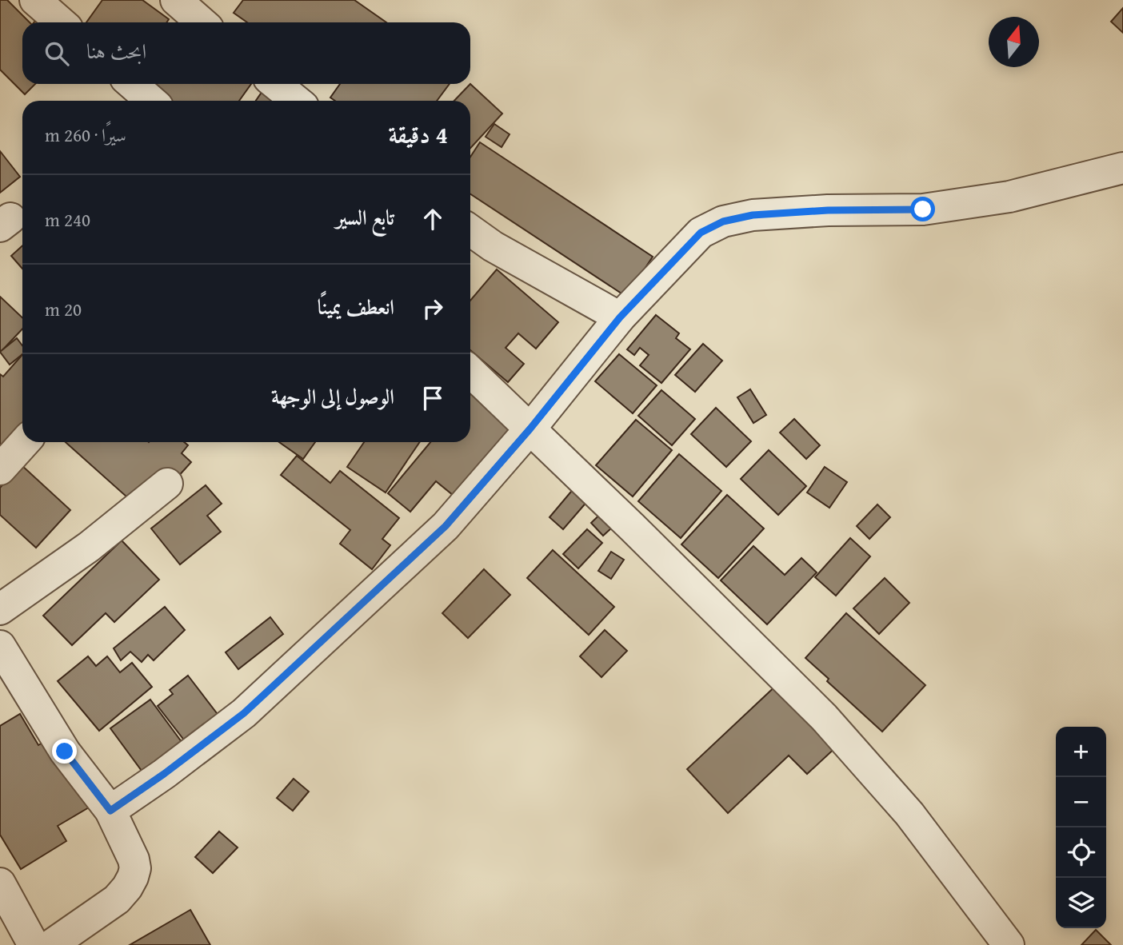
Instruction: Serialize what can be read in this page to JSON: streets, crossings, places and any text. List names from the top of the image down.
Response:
{
  "north": "top",
  "page": {
    "search": "ابحث هنا",
    "heading": ["4 دقيقة", "سيرًا · 260 m"],
    "list": [
      ["تابع السير", "240 m"],
      ["انعطف يمينًا", "20 m"],
      "الوصول إلى الوجهة"
    ],
    "map_buttons": ["+", "−"]
  }
}
